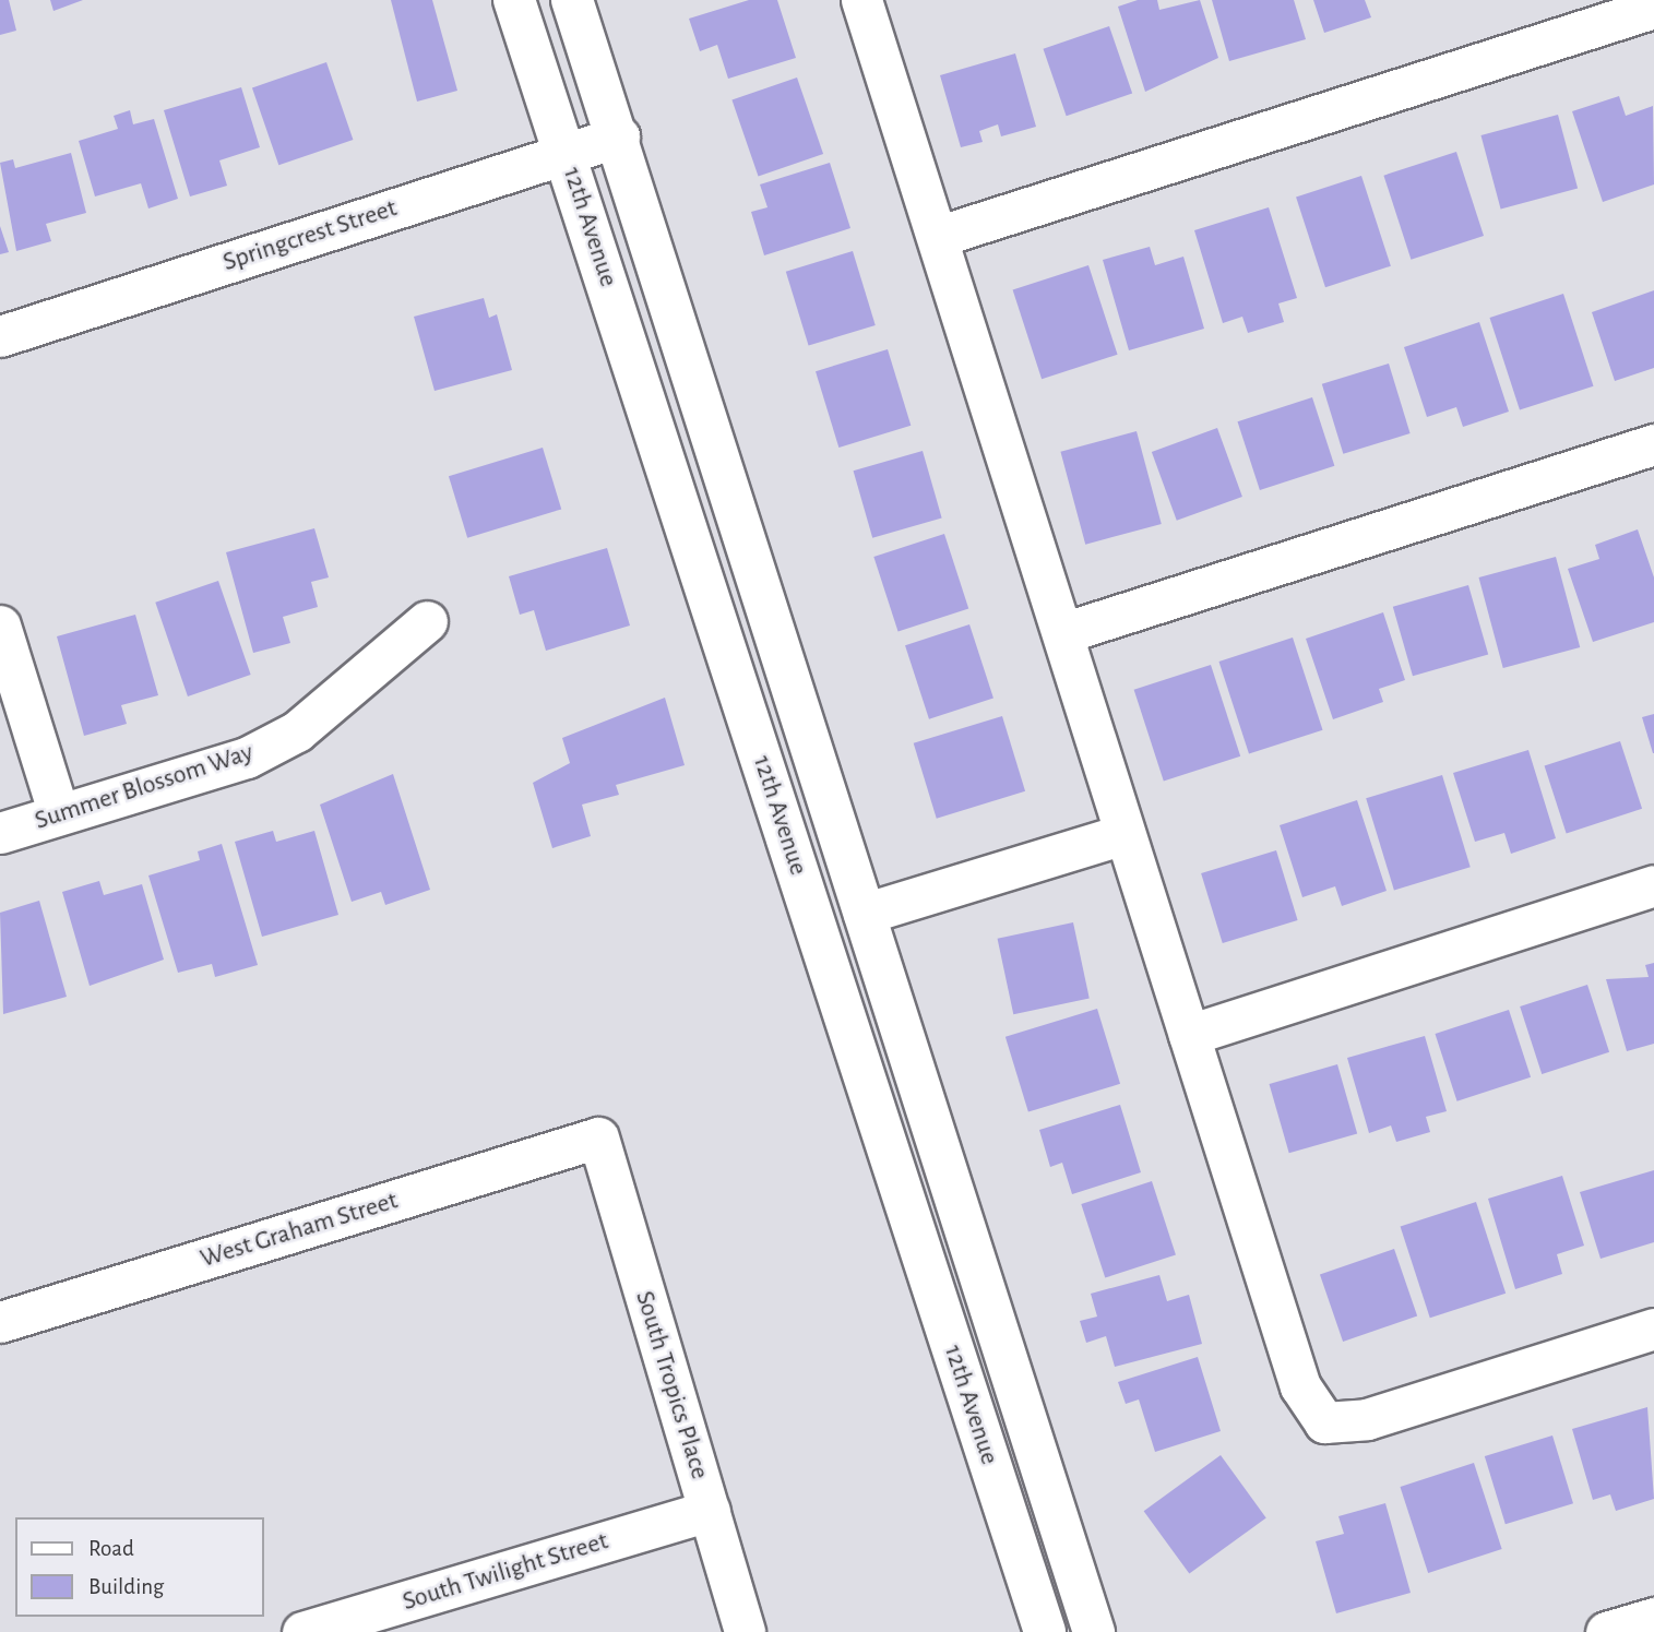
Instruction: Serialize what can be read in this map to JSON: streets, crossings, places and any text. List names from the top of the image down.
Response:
{
  "streets": {
    "street": [
      "12th Avenue",
      "Springcrest Street",
      "Summer Blossom Way",
      "West Graham Street",
      "South Tropics Place",
      "South Twilight Street"
    ]
  },
  "crossings": [
    ["12th Avenue", "Springcrest Street"],
    ["West Graham Street", "South Tropics Place"],
    ["South Tropics Place", "South Twilight Street"]
  ],
  "legend": ["Road", "Building"]
}
